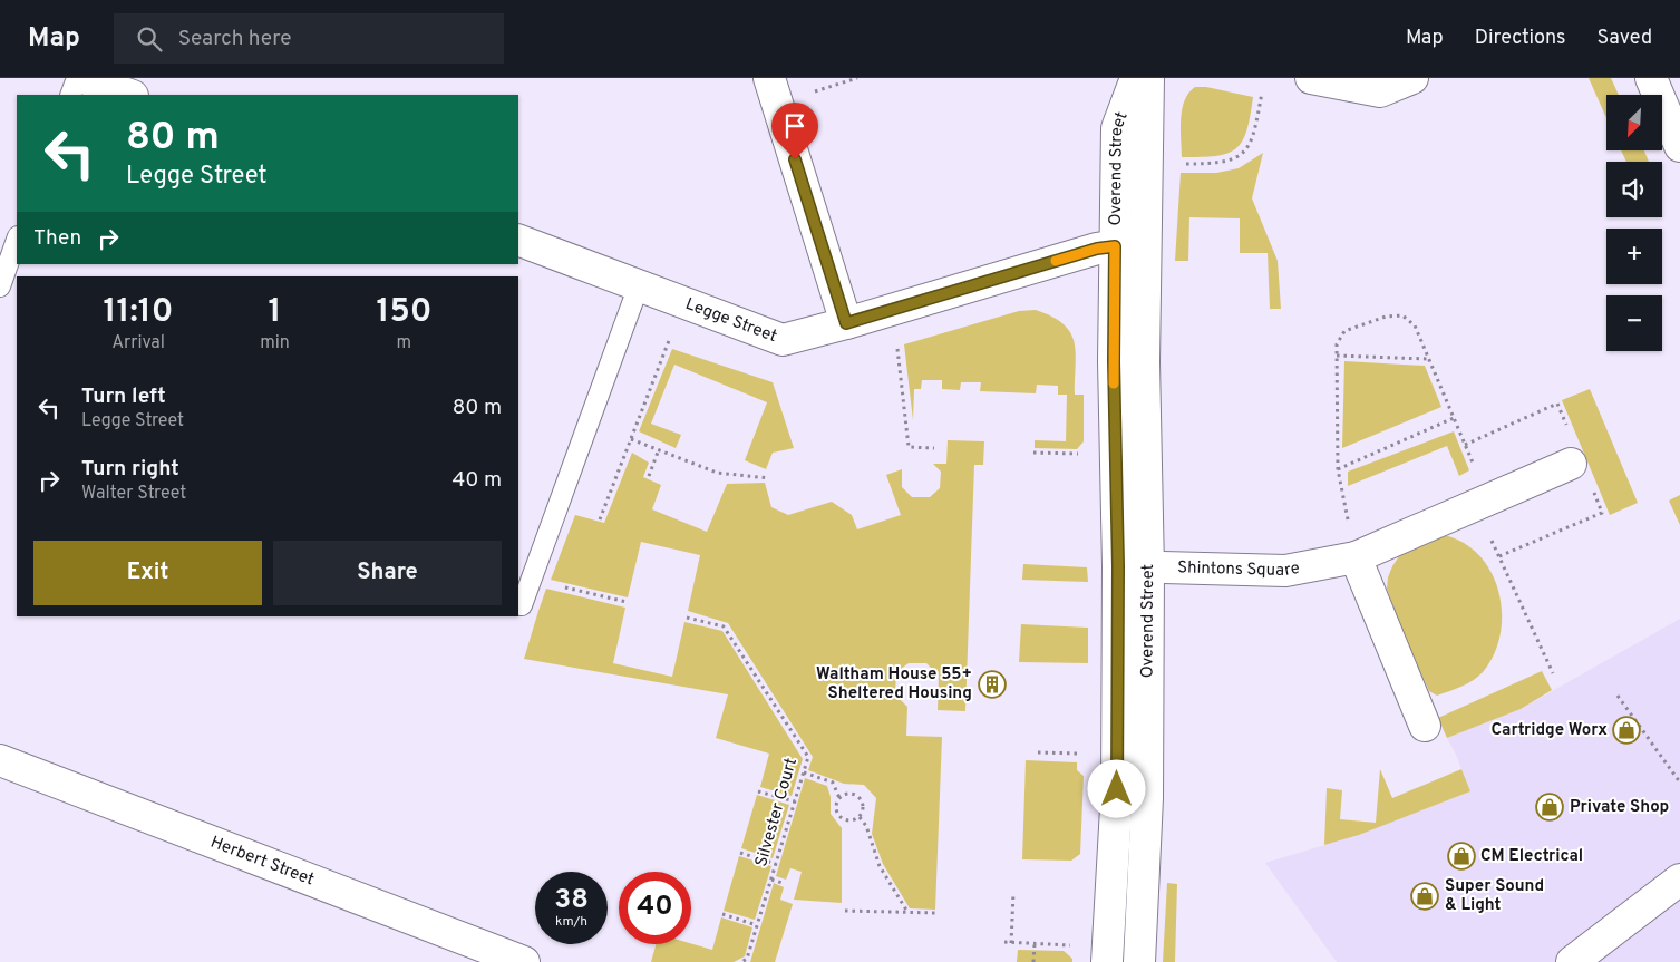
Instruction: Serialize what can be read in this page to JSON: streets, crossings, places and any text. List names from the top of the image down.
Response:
{
  "streets": {
    "street": [
      "Overend Street",
      "Legge Street",
      "Shintons Square",
      "Herbert Street"
    ],
    "path": ["Silvester Court"]
  },
  "crossings": [
    ["Overend Street", "Legge Street"],
    ["Overend Street", "Shintons Square"]
  ],
  "places": {
    "building": ["Waltham House 55+ Sheltered Housing"],
    "shop": [
      "Cartridge Worx",
      "Private Shop",
      "CM Electrical",
      "Super Sound & Light"
    ]
  },
  "north": "bottom left",
  "page": {
    "header": "Map",
    "search": "Search here",
    "nav": ["Map", "Directions", "Saved"],
    "map_buttons": ["+", "−"],
    "turn": ["80 m", "Legge Street"],
    "then": "Then",
    "eta": [
      "11:10",
      "Arrival",
      "1",
      "min",
      "150",
      "m"
    ],
    "list": [
      {
        "name": "Turn left",
        "note": "Legge Street",
        "value": "80 m"
      },
      {
        "name": "Turn right",
        "note": "Walter Street",
        "value": "40 m"
      }
    ],
    "buttons": ["Exit", "Share"],
    "speed": "38 km/h",
    "limit": "40"
  }
}
